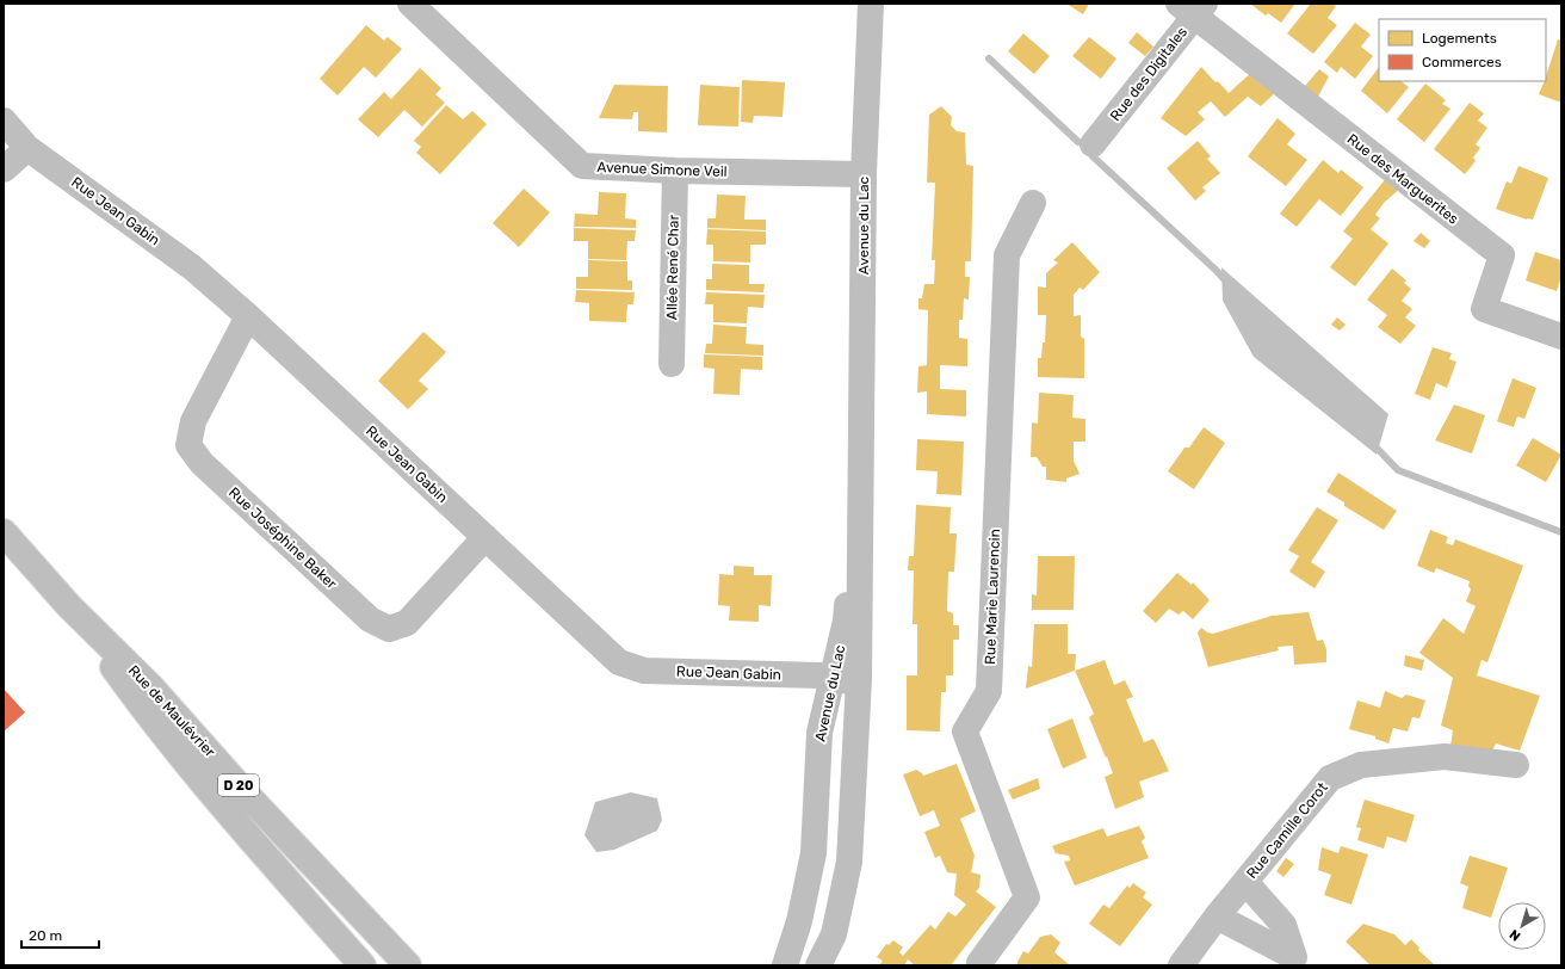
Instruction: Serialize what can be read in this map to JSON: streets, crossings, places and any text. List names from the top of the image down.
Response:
{
  "streets": {
    "street": [
      "Rue des Digitales",
      "Avenue Simone Veil",
      "Rue des Marguerites",
      "Rue Jean Gabin",
      "Avenue du Lac",
      "Allée René Char",
      "Rue Joséphine Baker",
      "Rue Marie Laurencin",
      "Rue de Maulévrier",
      "D 20",
      "Rue Camille Corot"
    ]
  },
  "crossings": [
    ["Rue des Digitales", "Rue des Marguerites"],
    ["Avenue Simone Veil", "Avenue du Lac"],
    ["Avenue Simone Veil", "Allée René Char"],
    ["Rue Jean Gabin", "Avenue du Lac"],
    ["Rue Jean Gabin", "Rue Joséphine Baker"]
  ],
  "legend": ["Logements", "Commerces"],
  "scale_bar": "20 m",
  "north": "bottom left"
}
